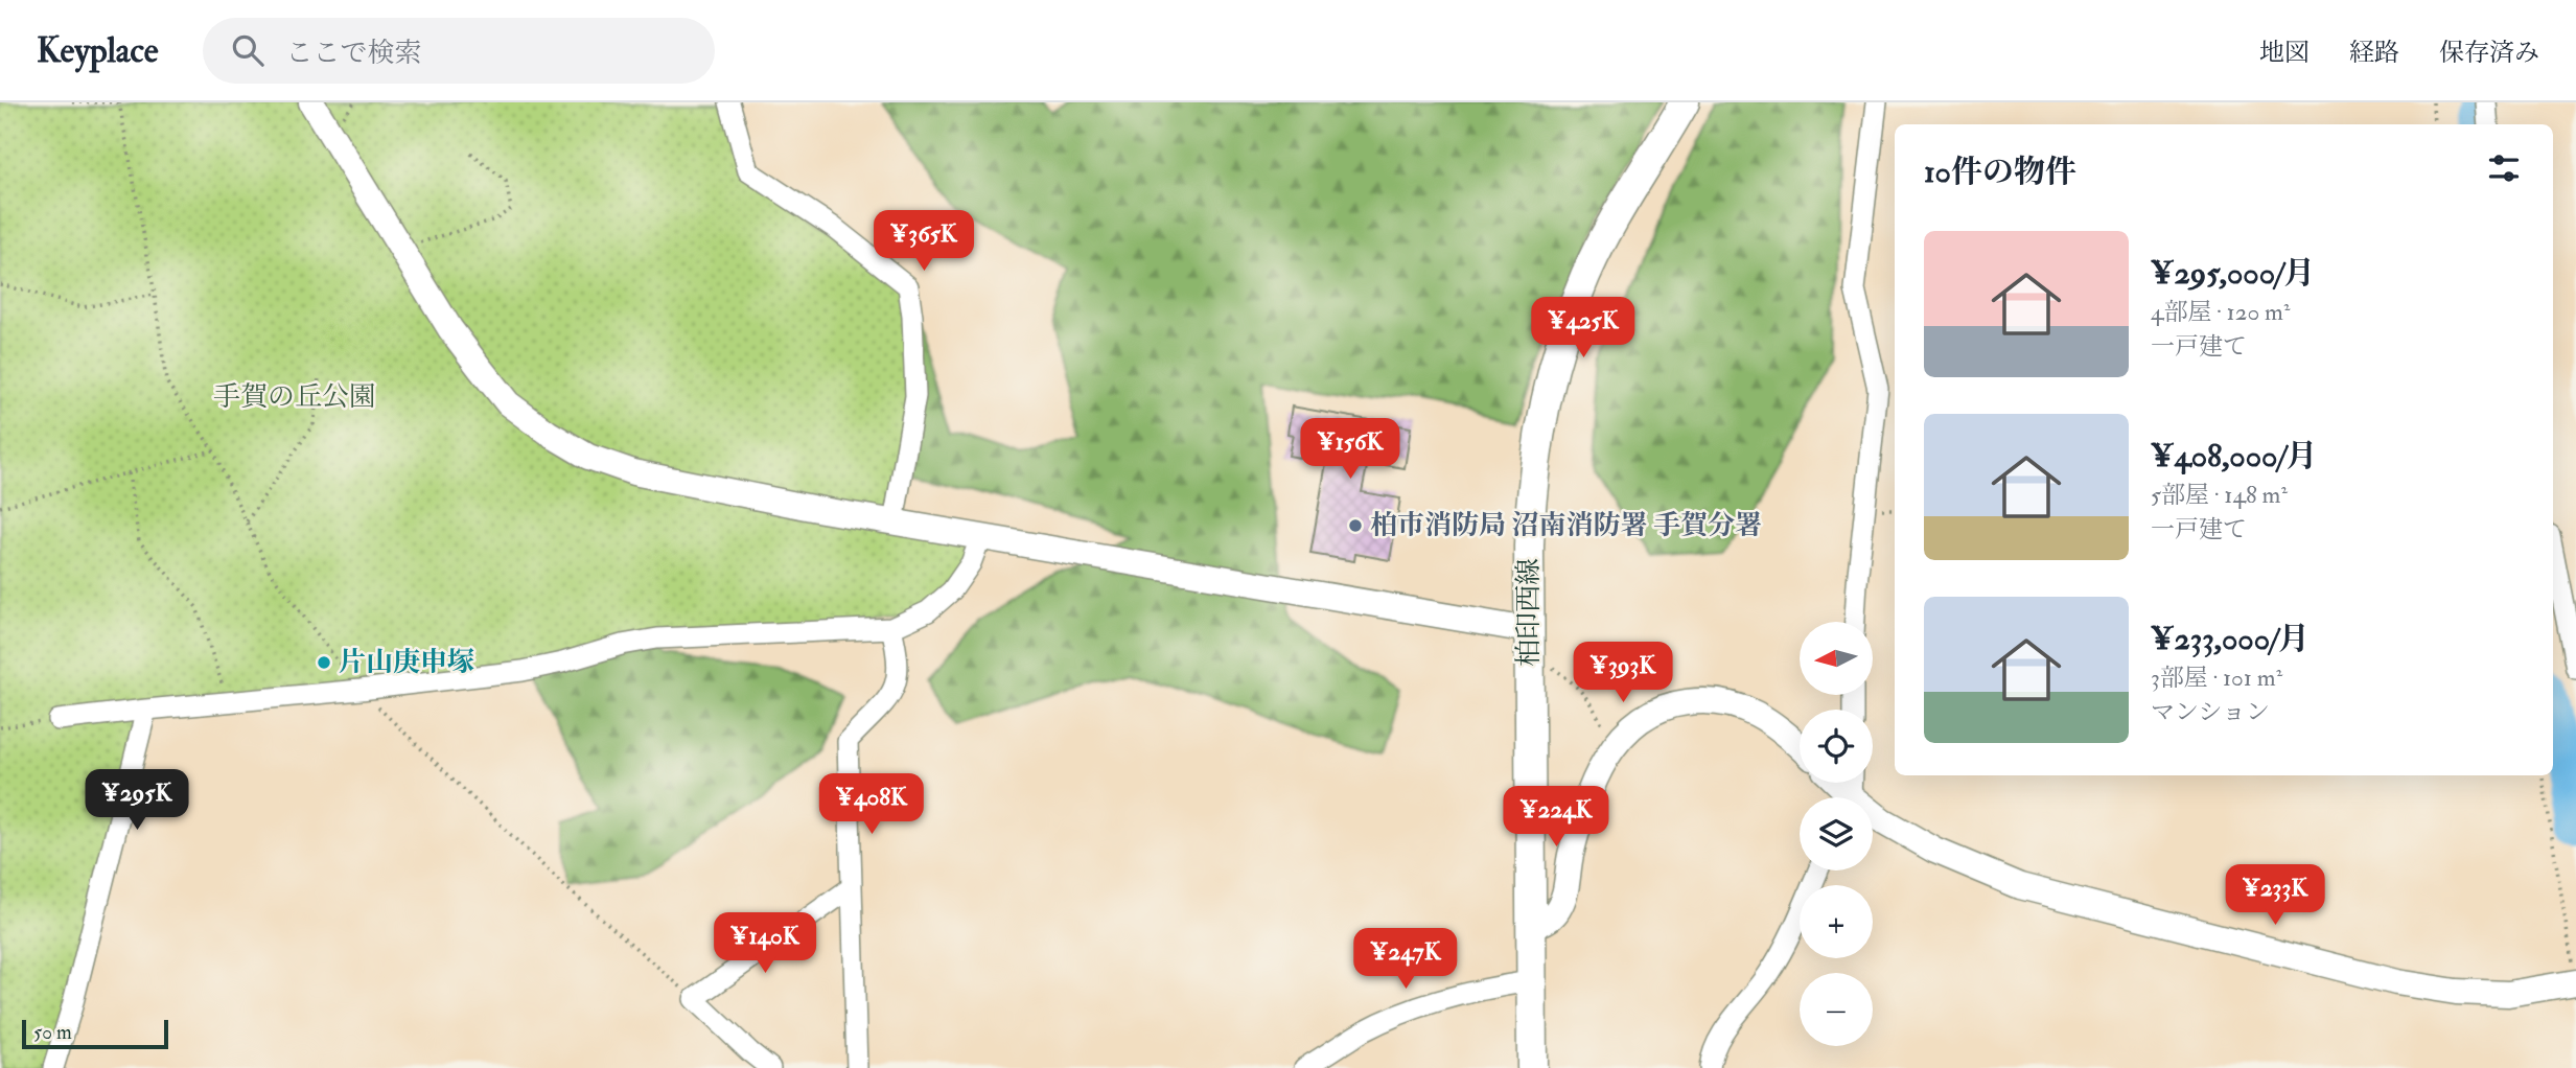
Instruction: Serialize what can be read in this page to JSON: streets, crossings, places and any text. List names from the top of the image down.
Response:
{
  "streets": {
    "main road": ["柏印西線"]
  },
  "parks": ["手賀の丘公園"],
  "places": ["柏市消防局 沼南消防署 手賀分署", "片山庚申塚"],
  "scale_bar": "50 m",
  "north": "left",
  "page": {
    "header": "Keyplace",
    "search": "ここで検索",
    "nav": ["地図", "経路", "保存済み"],
    "heading": "10件の物件",
    "price": [
      "¥365K",
      "¥425K",
      "¥156K",
      "¥393K",
      "¥295K",
      "¥408K",
      "¥224K",
      "¥233K",
      "¥140K",
      "¥247K"
    ],
    "list": [
      {
        "name": "¥295,000/月",
        "note": "4部屋 · 120 m² · 一戸建て"
      },
      {
        "name": "¥408,000/月",
        "note": "5部屋 · 148 m² · 一戸建て"
      },
      {
        "name": "¥233,000/月",
        "note": "3部屋 · 101 m² · マンション"
      }
    ],
    "map_buttons": ["+", "−"],
    "scale": "50 m"
  }
}
